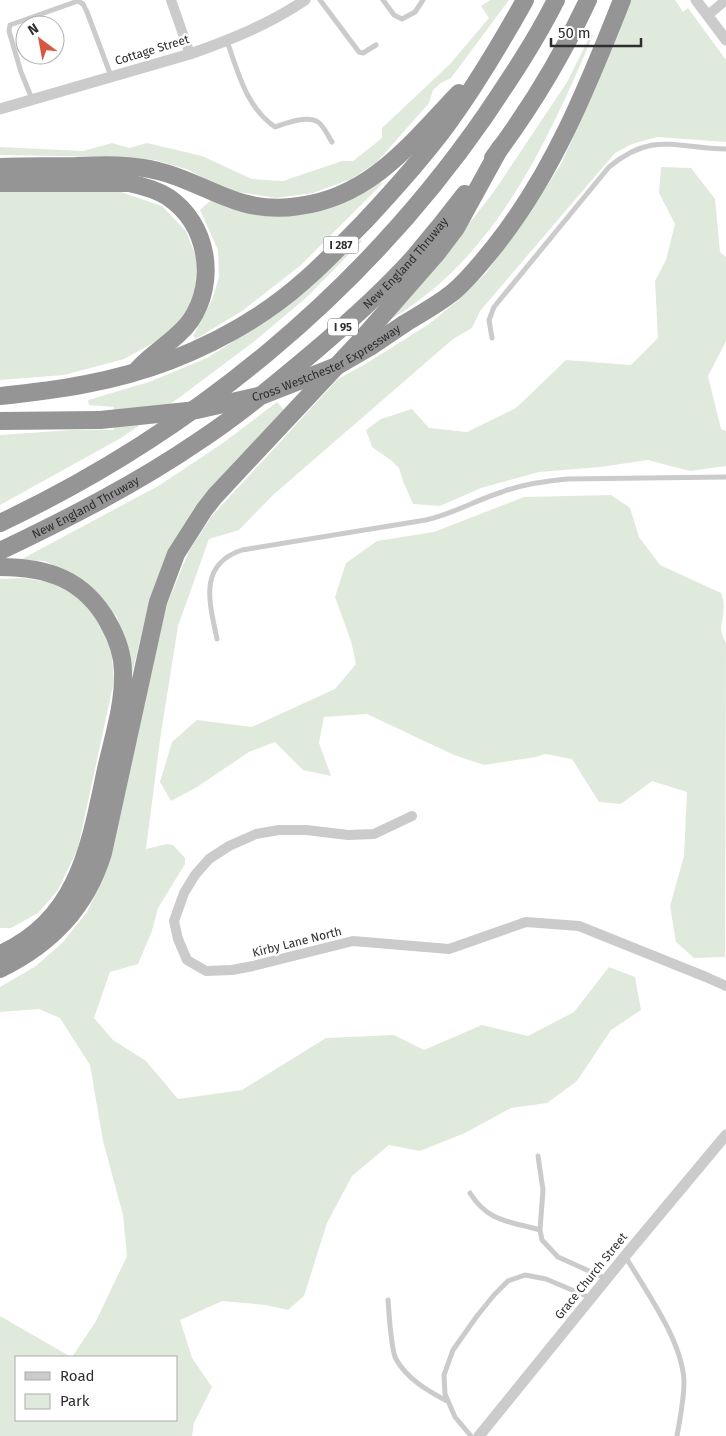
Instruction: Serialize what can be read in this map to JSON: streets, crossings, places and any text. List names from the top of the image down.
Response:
{
  "streets": {
    "highway": [
      "I 287",
      "New England Thruway",
      "I 95",
      "Cross Westchester Expressway"
    ],
    "street": ["Cottage Street", "Kirby Lane North", "Grace Church Street"]
  },
  "legend": ["Road", "Park"],
  "scale_bar": "50 m",
  "north": "top left"
}
